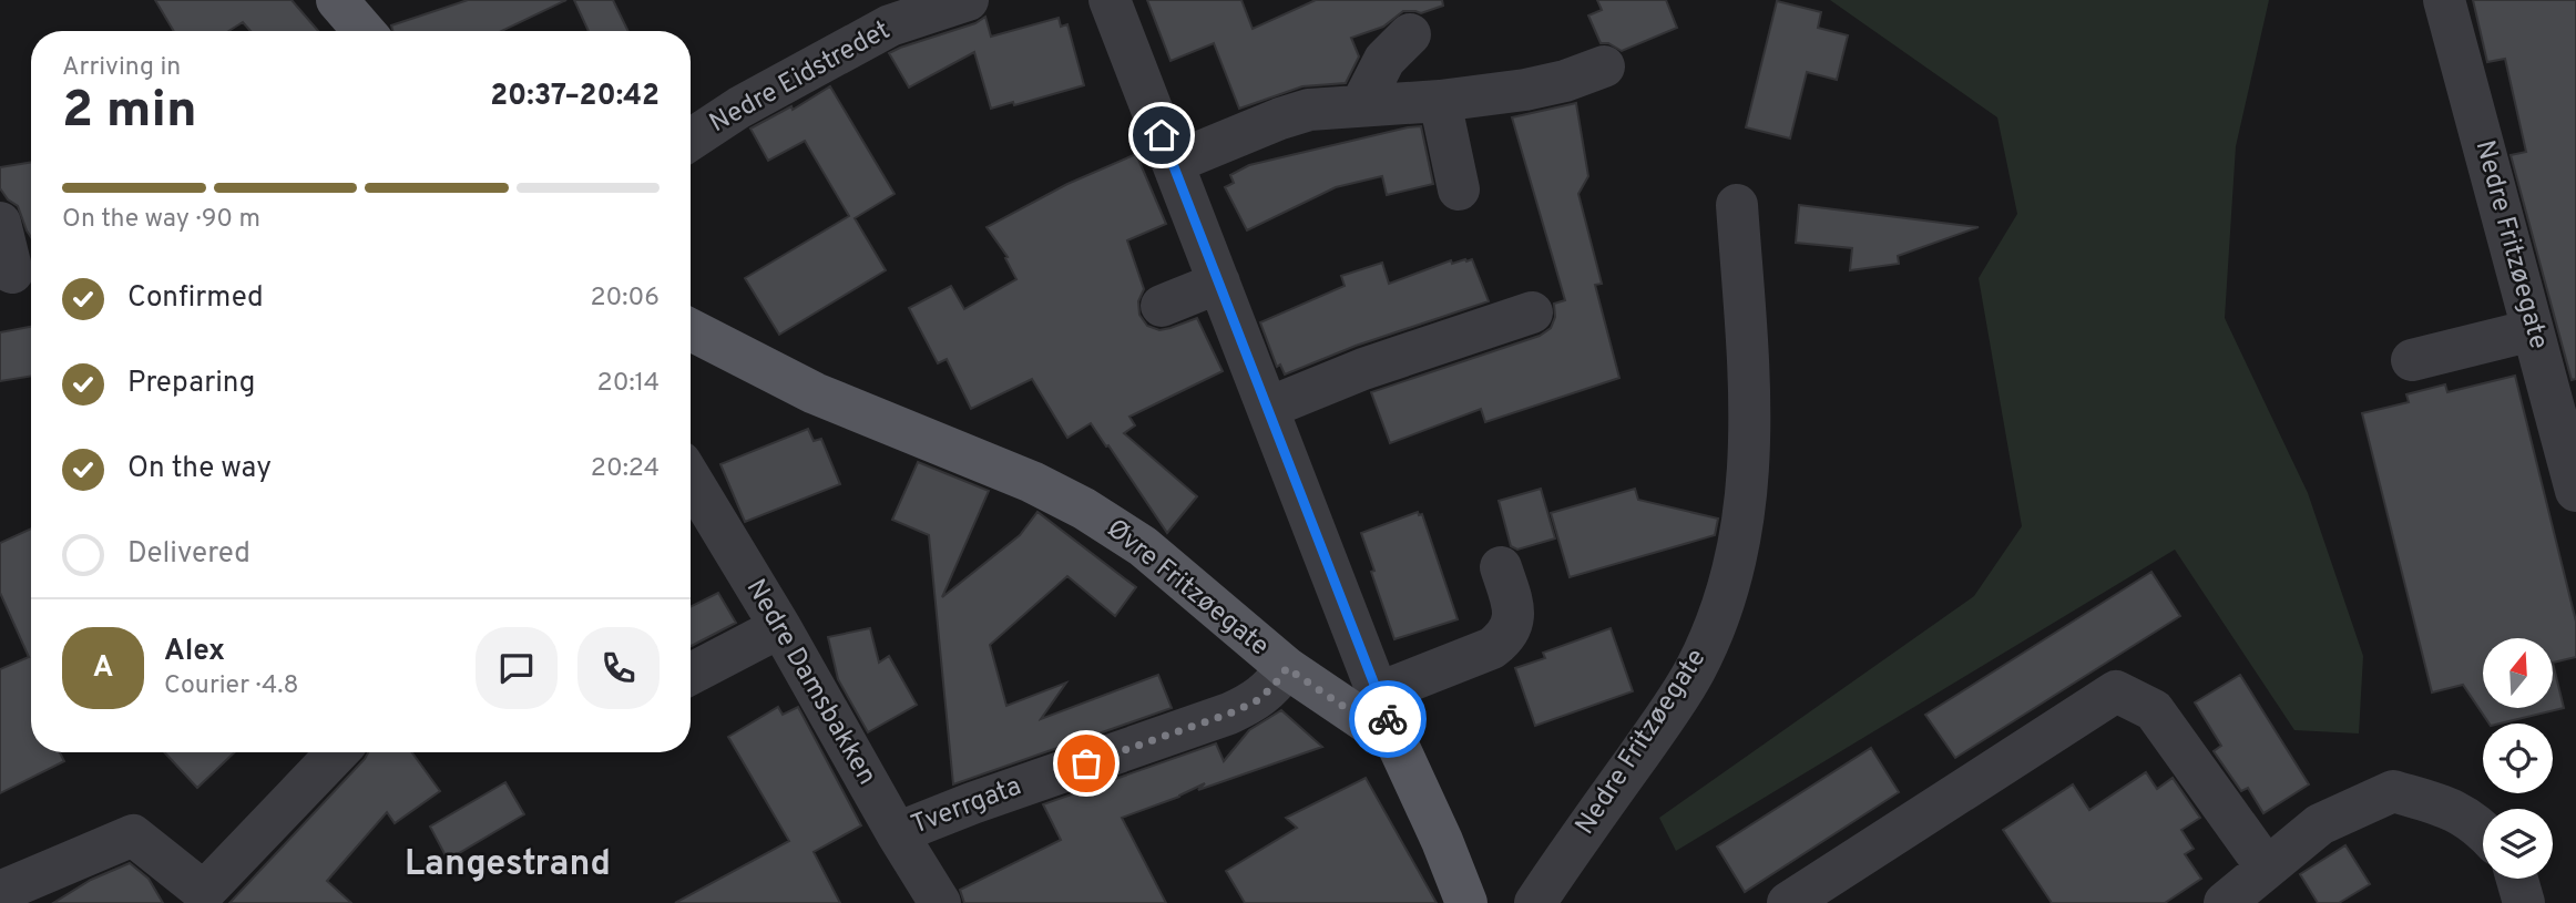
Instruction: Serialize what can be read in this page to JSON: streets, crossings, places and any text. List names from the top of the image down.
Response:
{
  "streets": {
    "main road": ["Øvre Fritzøegate"],
    "street": [
      "Nedre Eidstredet",
      "Nedre Fritzøegate",
      "Nedre Damsbakken",
      "Tverrgata"
    ]
  },
  "crossings": [
    ["Øvre Fritzøegate", "Tverrgata"],
    ["Nedre Damsbakken", "Tverrgata"]
  ],
  "districts": ["Langestrand"],
  "north": "top",
  "page": {
    "heading": ["2 min", "Arriving in", "20:37–20:42"],
    "panel": ["Alex", "Courier · 4.8"],
    "bar": "On the way · 90 m",
    "list": [
      ["Confirmed", "20:06"],
      ["Preparing", "20:14"],
      ["On the way", "20:24"],
      "Delivered"
    ],
    "round": "A"
  }
}
